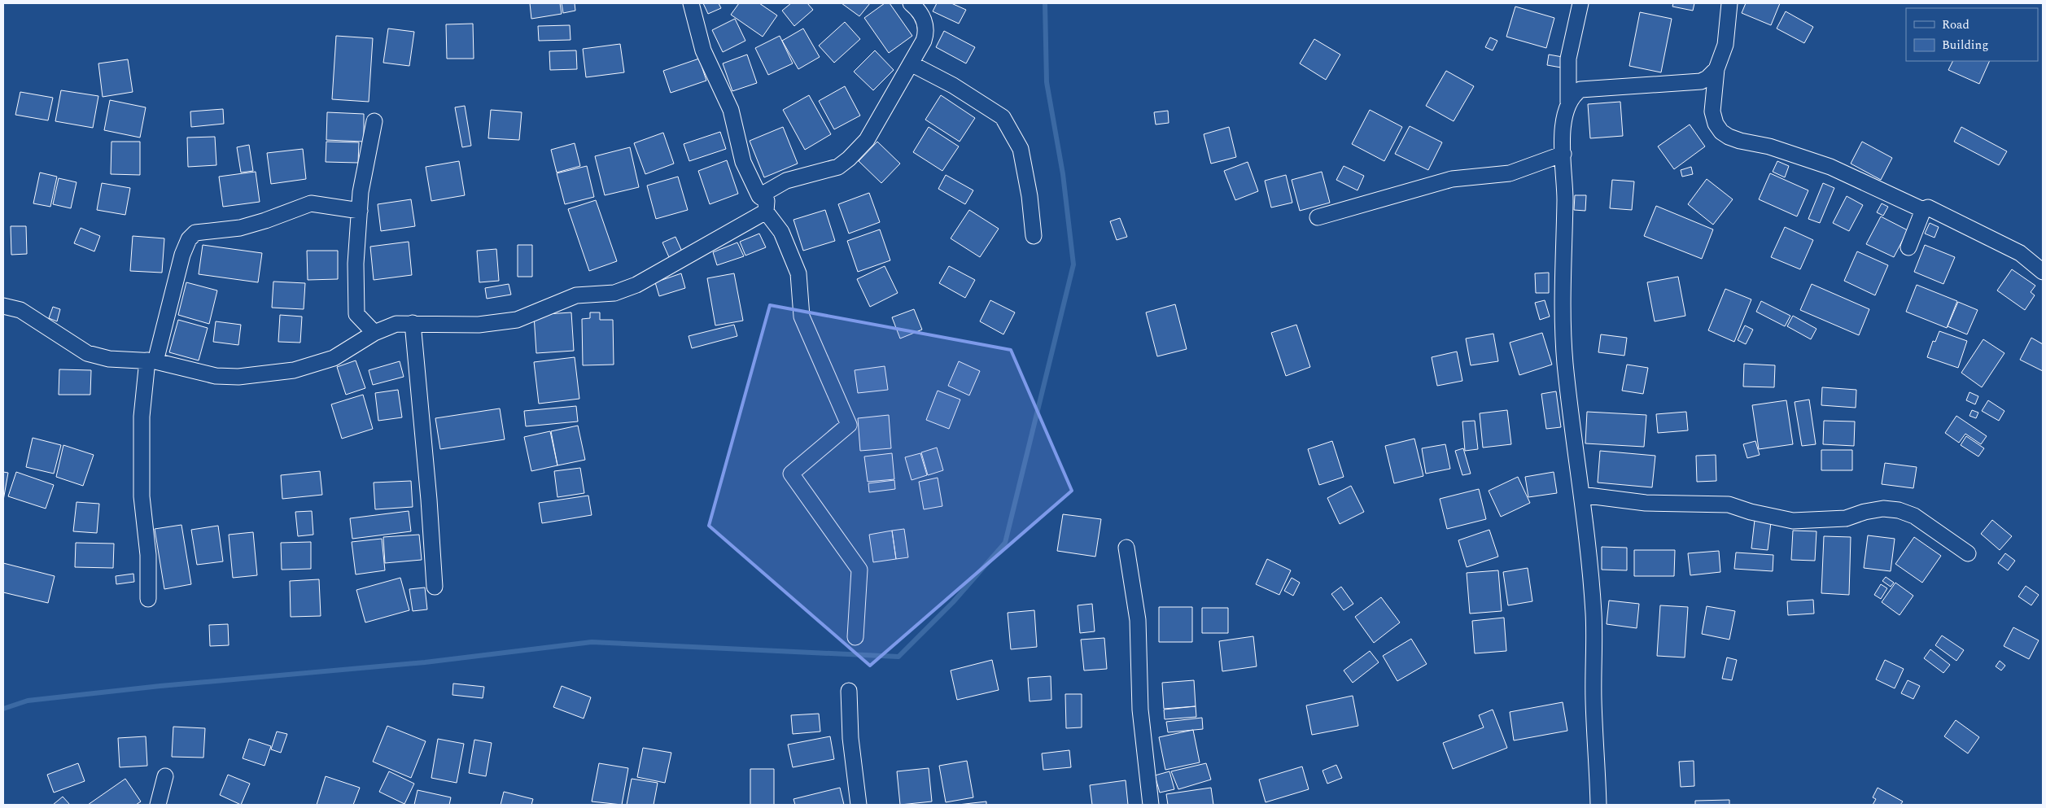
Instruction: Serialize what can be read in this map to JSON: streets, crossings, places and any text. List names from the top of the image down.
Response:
{
  "legend": ["Road", "Building"]
}
